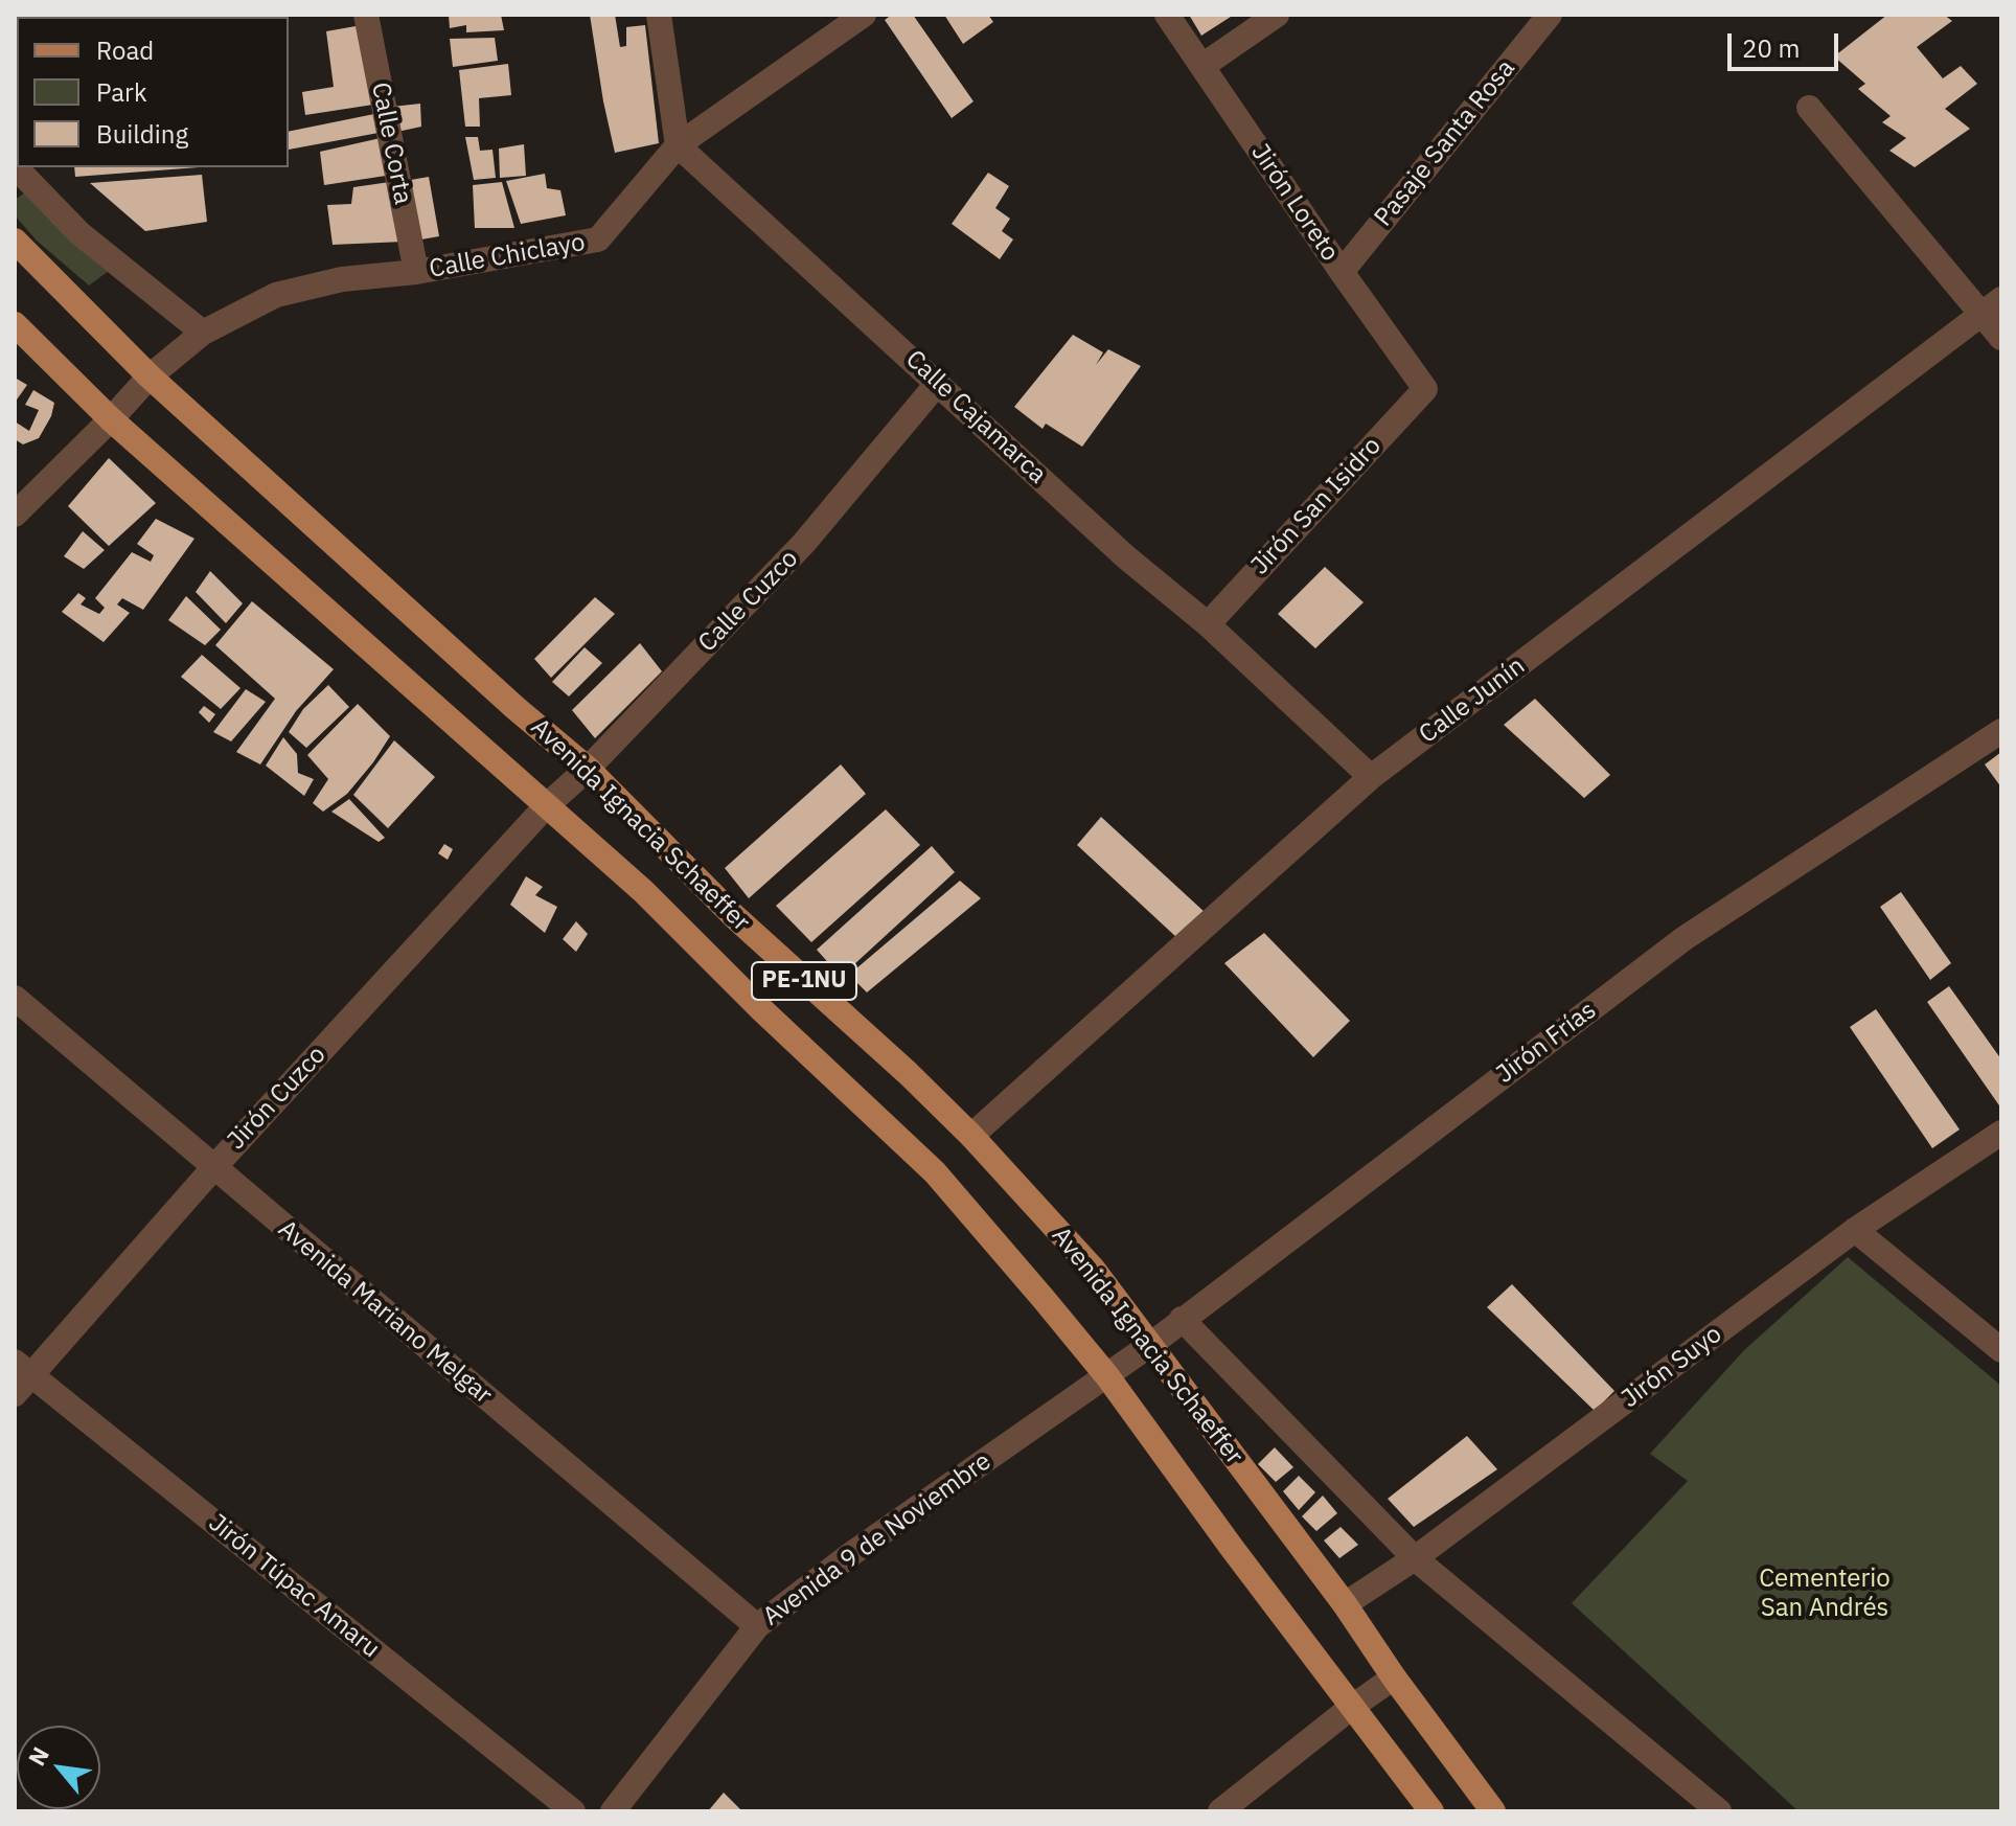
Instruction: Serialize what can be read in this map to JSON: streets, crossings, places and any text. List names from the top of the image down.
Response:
{
  "streets": {
    "main road": ["Avenida Ignacia Schaeffer", "PE-1NU"],
    "street": [
      "Calle Corta",
      "Pasaje Santa Rosa",
      "Jirón Loreto",
      "Calle Chiclayo",
      "Calle Cajamarca",
      "Jirón San Isidro",
      "Calle Cuzco",
      "Calle Junín",
      "Jirón Frías",
      "Jirón Cuzco",
      "Avenida Mariano Melgar",
      "Jirón Suyo",
      "Avenida 9 de Noviembre",
      "Jirón Túpac Amaru"
    ]
  },
  "crossings": [
    ["Calle Corta", "Calle Chiclayo"],
    ["Pasaje Santa Rosa", "Jirón Loreto"],
    ["Jirón Loreto", "Jirón San Isidro"],
    ["Calle Chiclayo", "Calle Cajamarca"],
    ["Calle Chiclayo", "Avenida Ignacia Schaeffer"],
    ["Calle Cajamarca", "Jirón San Isidro"],
    ["Calle Cajamarca", "Calle Cuzco"],
    ["Calle Cajamarca", "Calle Junín"],
    ["Calle Cuzco", "Avenida Ignacia Schaeffer"],
    ["Calle Cuzco", "Jirón Cuzco"],
    ["Calle Junín", "Avenida Ignacia Schaeffer"],
    ["Avenida Ignacia Schaeffer", "Jirón Frías"],
    ["Avenida Ignacia Schaeffer", "Jirón Cuzco"],
    ["Avenida Ignacia Schaeffer", "Jirón Suyo"],
    ["Avenida Ignacia Schaeffer", "Avenida 9 de Noviembre"],
    ["Jirón Frías", "Avenida 9 de Noviembre"],
    ["Jirón Cuzco", "Avenida Mariano Melgar"],
    ["Jirón Cuzco", "Jirón Túpac Amaru"],
    ["Avenida Mariano Melgar", "Avenida 9 de Noviembre"]
  ],
  "parks": ["Cementerio San Andrés"],
  "legend": ["Road", "Park", "Building"],
  "scale_bar": "20 m",
  "north": "top left"
}
